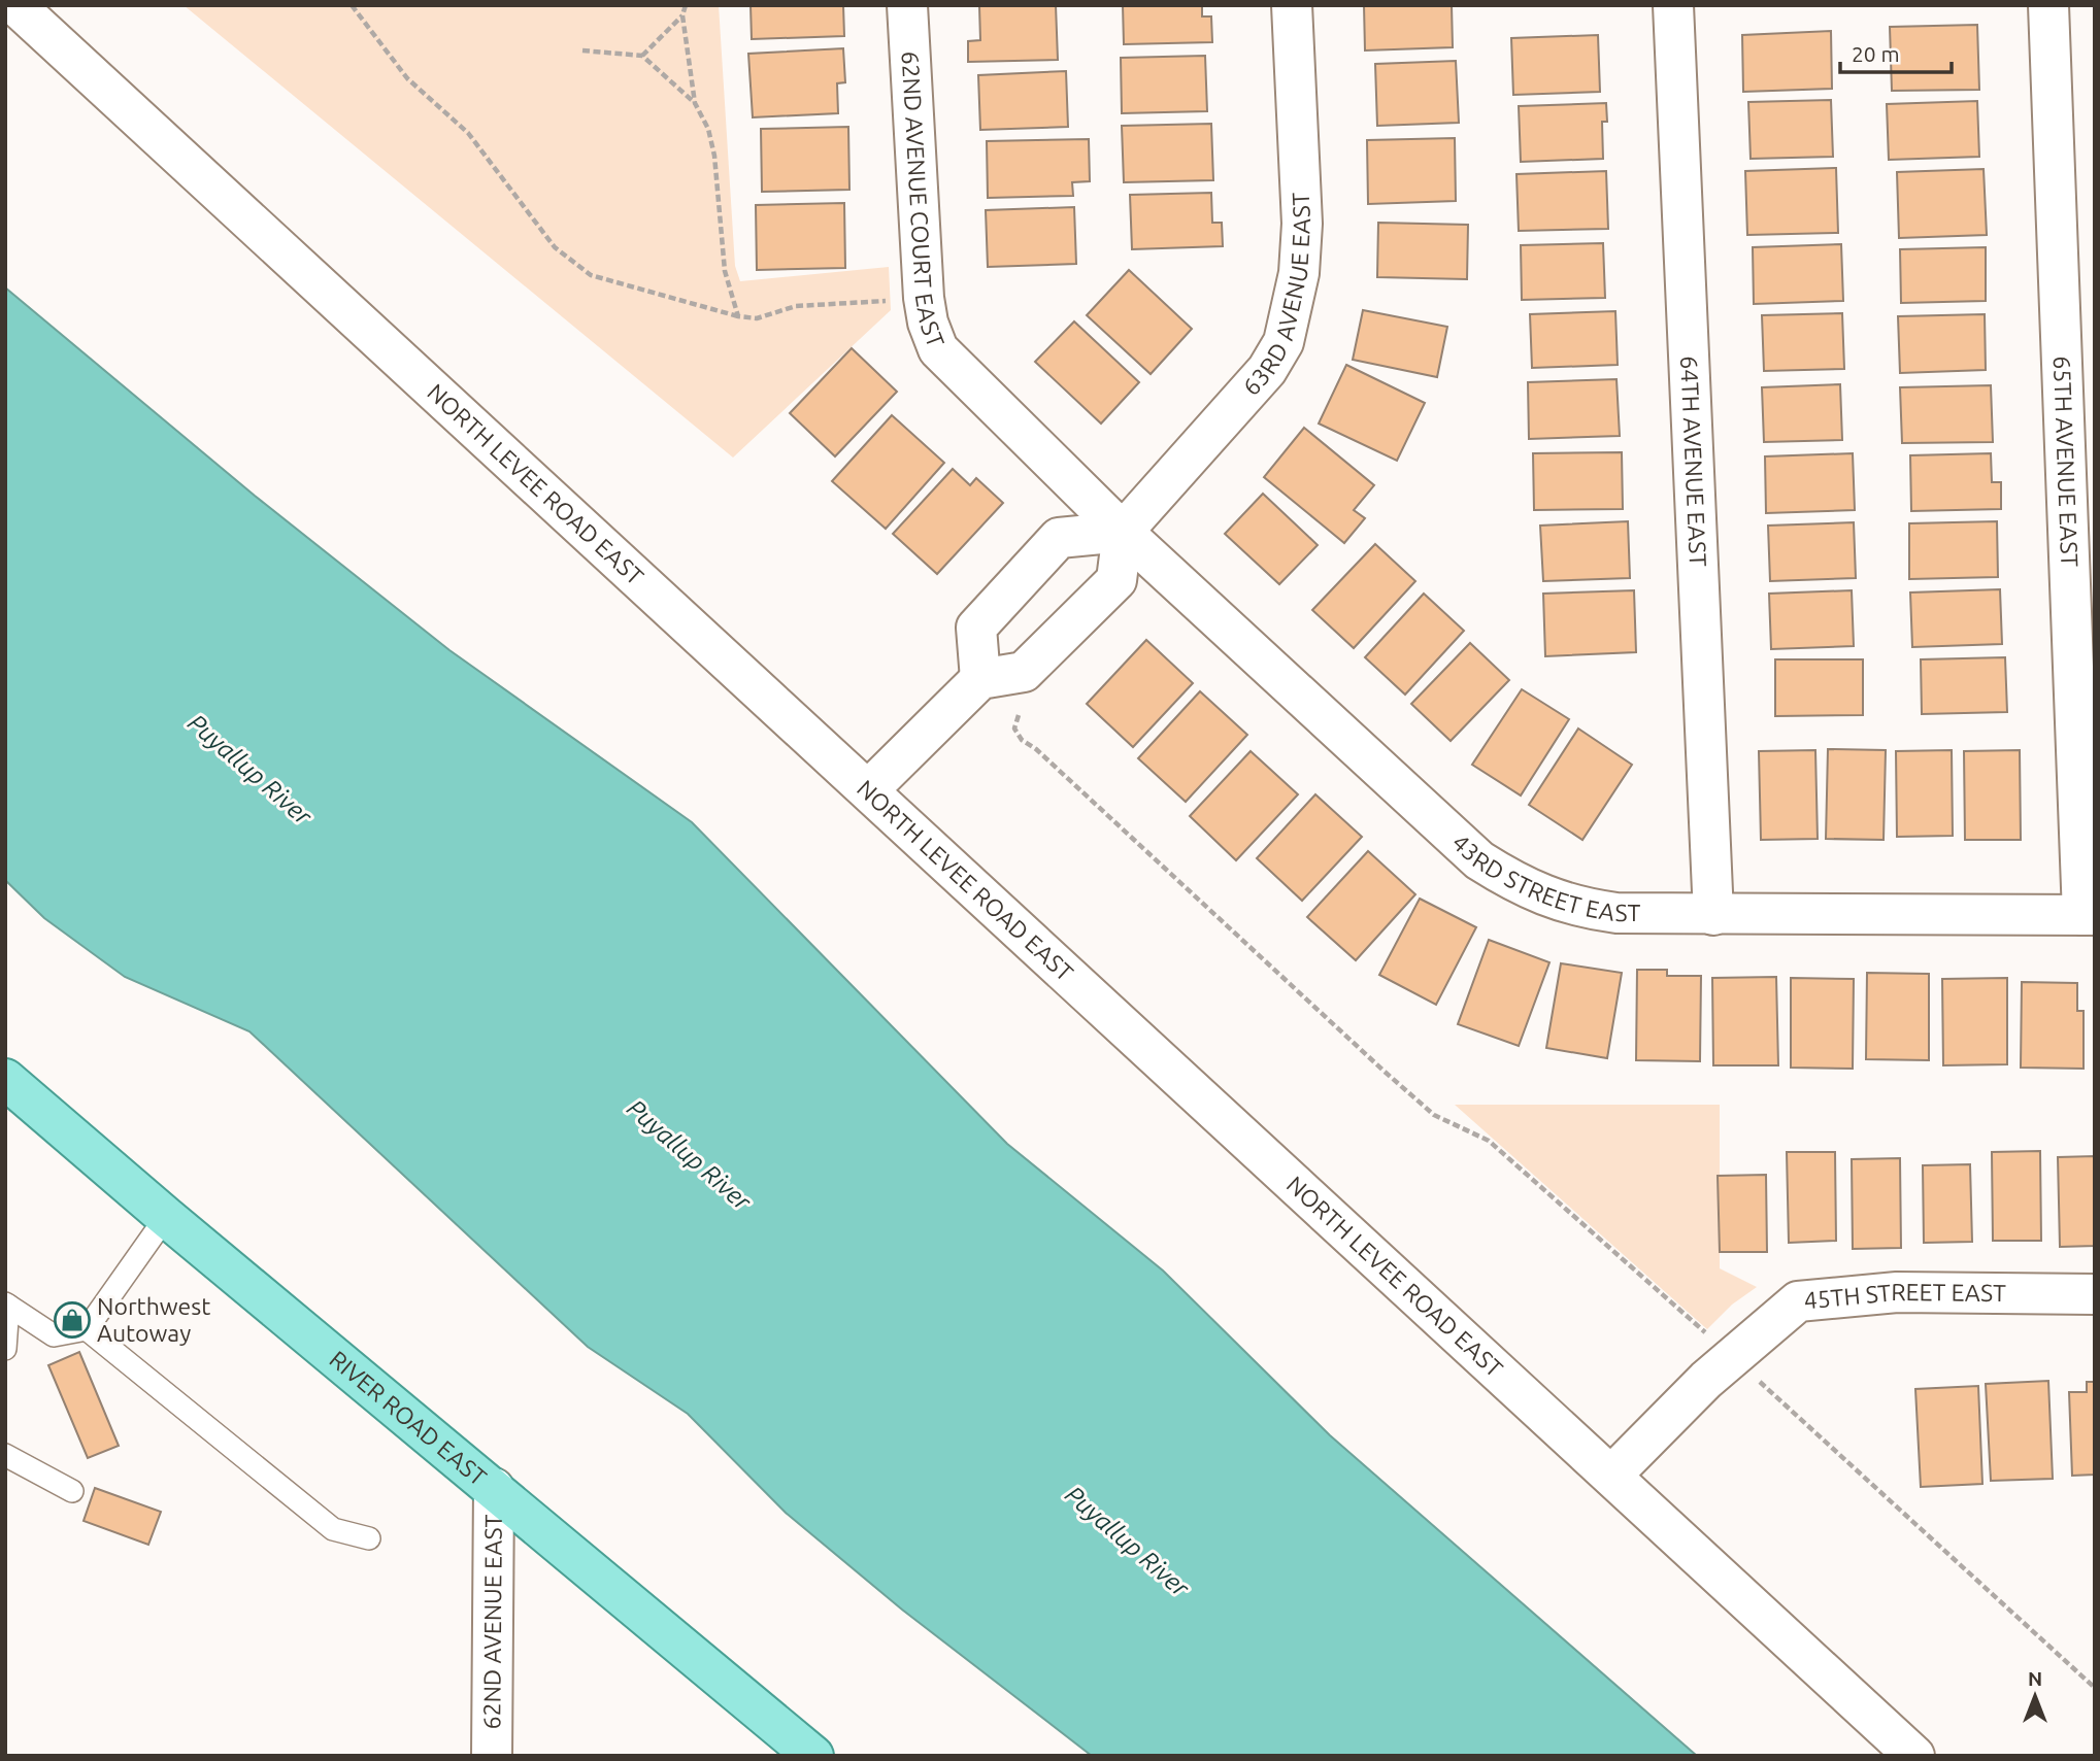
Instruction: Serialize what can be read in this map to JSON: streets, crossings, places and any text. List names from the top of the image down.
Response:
{
  "streets": {
    "main road": ["RIVER ROAD EAST"],
    "street": [
      "62ND AVENUE COURT EAST",
      "63RD AVENUE EAST",
      "64TH AVENUE EAST",
      "65TH AVENUE EAST",
      "NORTH LEVEE ROAD EAST",
      "43RD STREET EAST",
      "45TH STREET EAST",
      "62ND AVENUE EAST"
    ]
  },
  "crossings": [
    ["62ND AVENUE COURT EAST", "63RD AVENUE EAST"],
    ["62ND AVENUE COURT EAST", "43RD STREET EAST"],
    ["63RD AVENUE EAST", "43RD STREET EAST"],
    ["64TH AVENUE EAST", "43RD STREET EAST"],
    ["65TH AVENUE EAST", "43RD STREET EAST"],
    ["NORTH LEVEE ROAD EAST", "45TH STREET EAST"],
    ["RIVER ROAD EAST", "62ND AVENUE EAST"]
  ],
  "water": ["Puyallup River"],
  "places": {
    "shop": ["Northwest Autoway"]
  },
  "scale_bar": "20 m",
  "north": "top"
}
